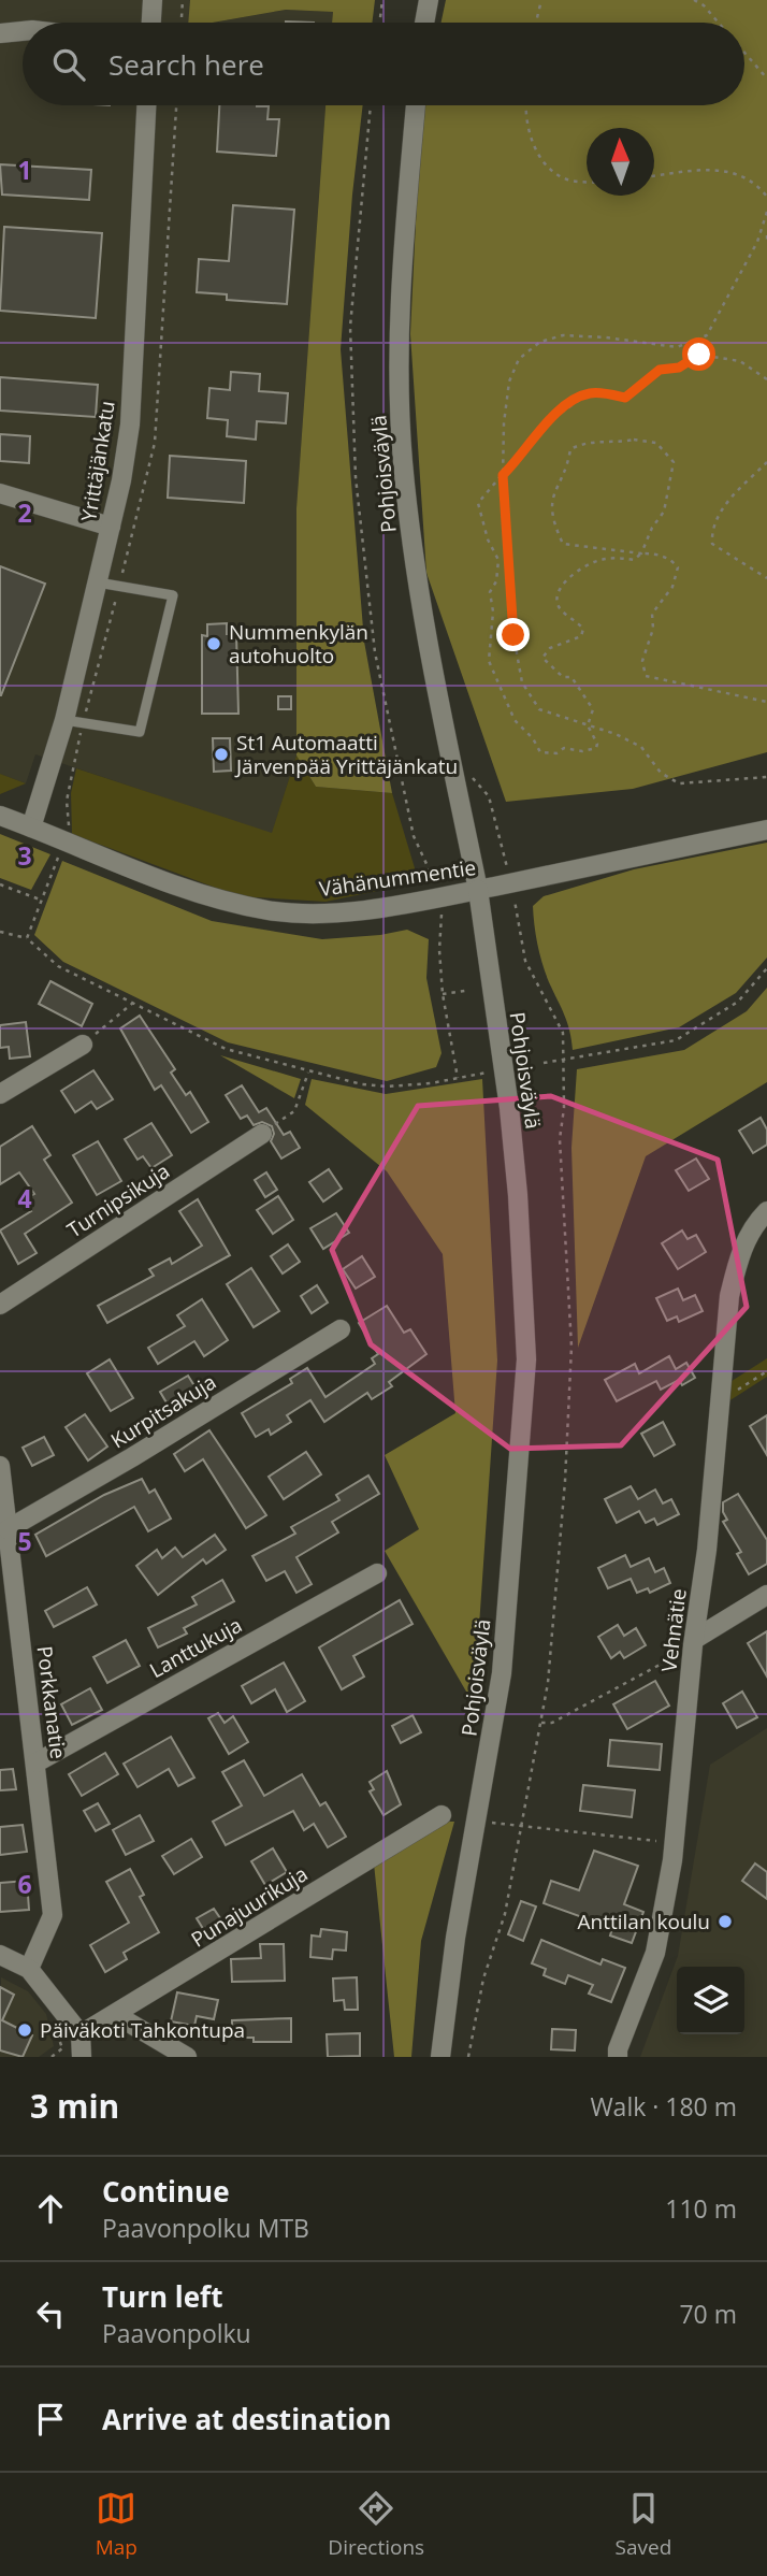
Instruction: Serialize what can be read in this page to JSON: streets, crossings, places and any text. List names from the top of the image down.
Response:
{
  "streets": {
    "street": [
      "Yrittäjänkatu",
      "Pohjoisväylä",
      "Vähänummentie",
      "Turnipsikuja",
      "Kurpitsakuja",
      "Vehnätie",
      "Lanttukuja",
      "Porkkanatie",
      "Punajuurikuja"
    ]
  },
  "crossings": [
    ["Yrittäjänkatu", "Vähänummentie"],
    ["Pohjoisväylä", "Vähänummentie"],
    ["Kurpitsakuja", "Porkkanatie"],
    ["Lanttukuja", "Porkkanatie"]
  ],
  "places": [
    "Nummenkylän autohuolto",
    "St1 Automaatti Järvenpää Yrittäjänkatu",
    "Anttilan koulu",
    "Päiväkoti Tahkontupa"
  ],
  "north": "top",
  "page": {
    "search": "Search here",
    "heading": ["3 min", "Walk · 180 m"],
    "list": [
      ["Continue", "Paavonpolku MTB", "110 m"],
      ["Turn left", "Paavonpolku", "70 m"],
      "Arrive at destination"
    ],
    "nav": ["Map", "Directions", "Saved"]
  },
  "grid": {
    "rows": [
      "1",
      "2",
      "3",
      "4",
      "5",
      "6"
    ]
  }
}
